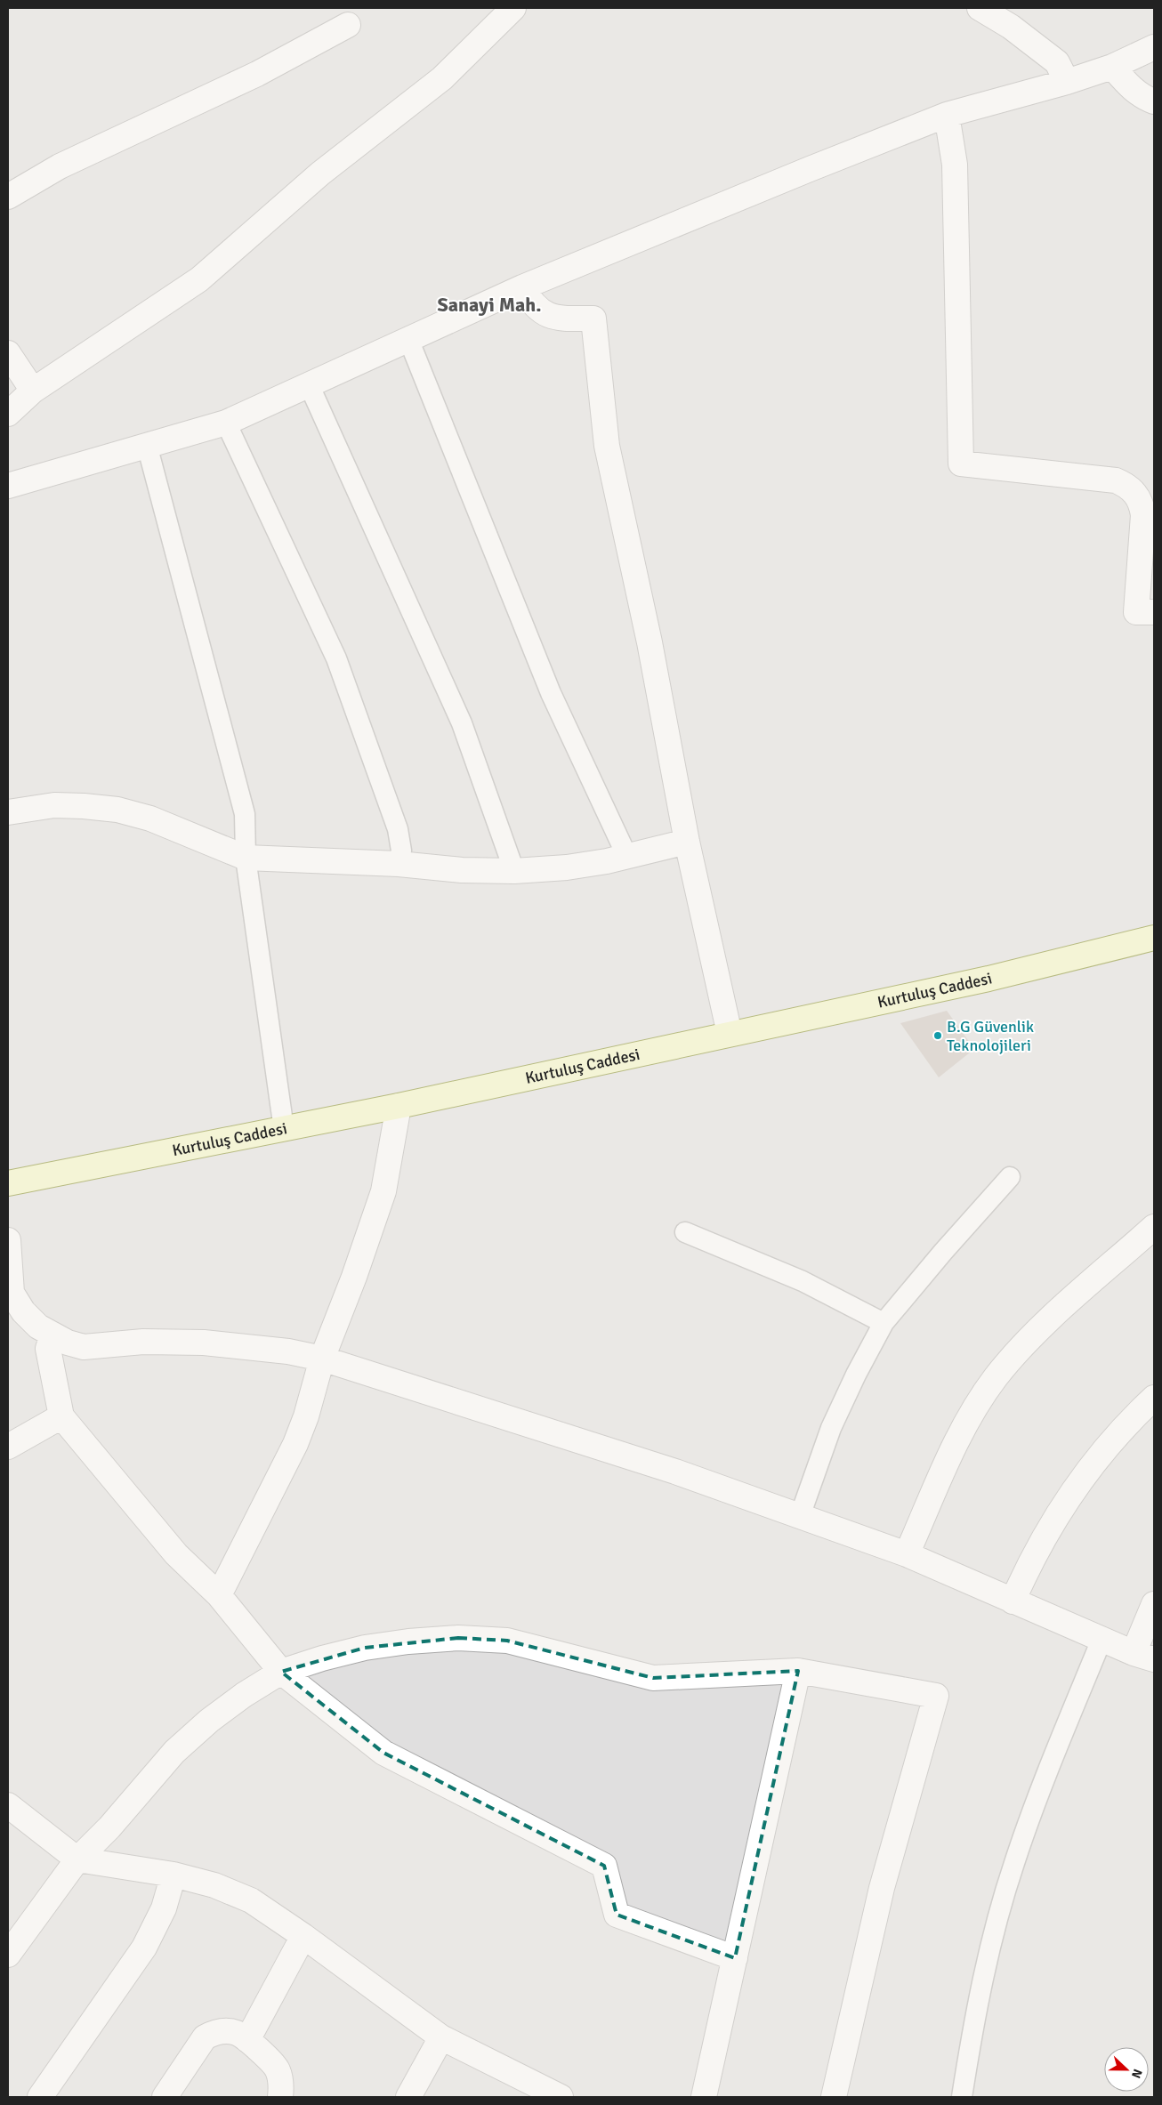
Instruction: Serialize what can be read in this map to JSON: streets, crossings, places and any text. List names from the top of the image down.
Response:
{
  "streets": {
    "main road": ["Kurtuluş Caddesi"]
  },
  "districts": ["Sanayi Mah."],
  "places": ["B.G Güvenlik Teknolojileri"],
  "north": "right"
}
